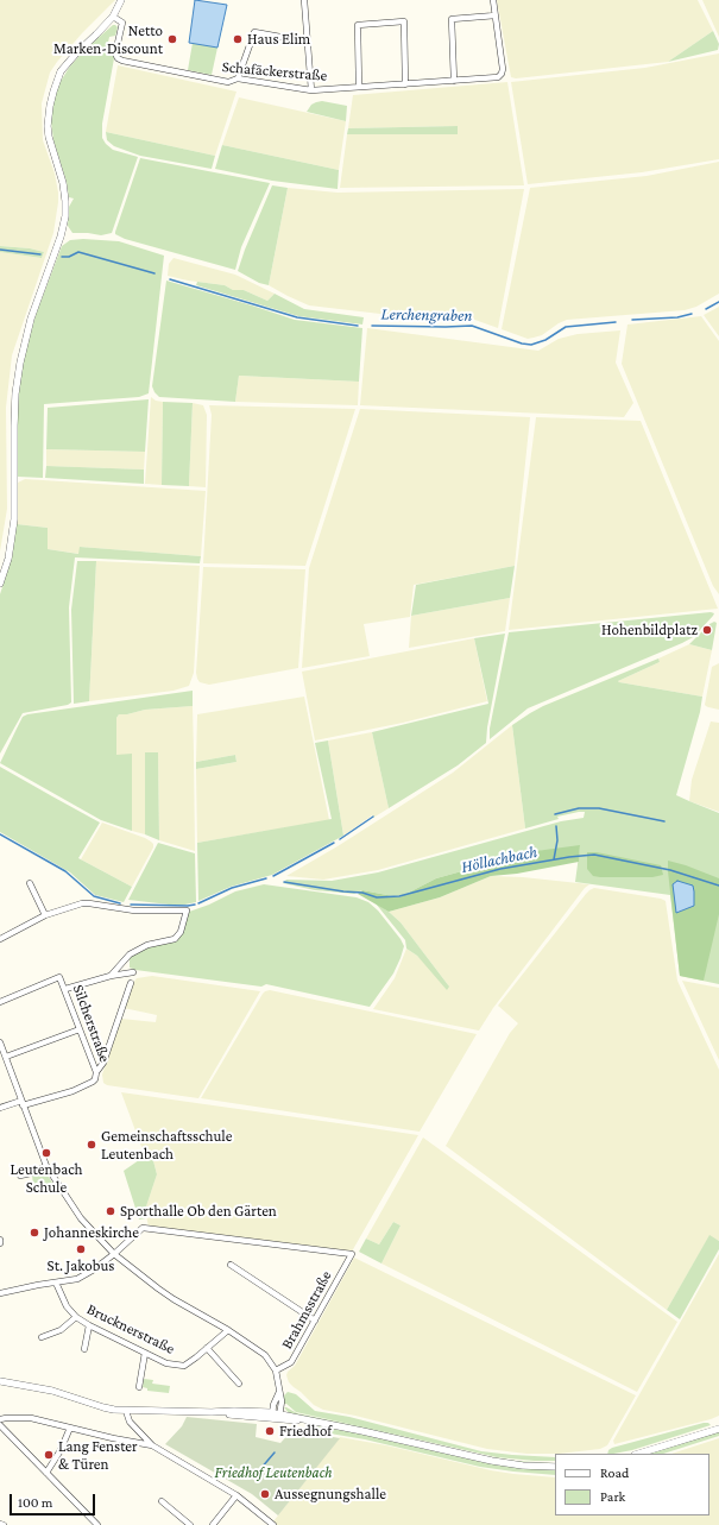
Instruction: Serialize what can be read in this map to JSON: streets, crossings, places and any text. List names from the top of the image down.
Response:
{
  "streets": {
    "street": [
      "Schafäckerstraße",
      "Silcherstraße",
      "Brahmsstraße",
      "Brucknerstraße"
    ]
  },
  "water": ["Lerchengraben", "Höllachbach"],
  "parks": ["Friedhof Leutenbach"],
  "places": [
    "Netto Marken-Discount",
    "Haus Elim",
    "Hohenbildplatz",
    "Gemeinschaftsschule Leutenbach",
    "Leutenbach Schule",
    "Sporthalle Ob den Gärten",
    "Johanneskirche",
    "St. Jakobus",
    "Friedhof",
    "Lang Fenster & Türen",
    "Aussegnungshalle"
  ],
  "legend": ["Road", "Park"],
  "scale_bar": "100 m"
}
